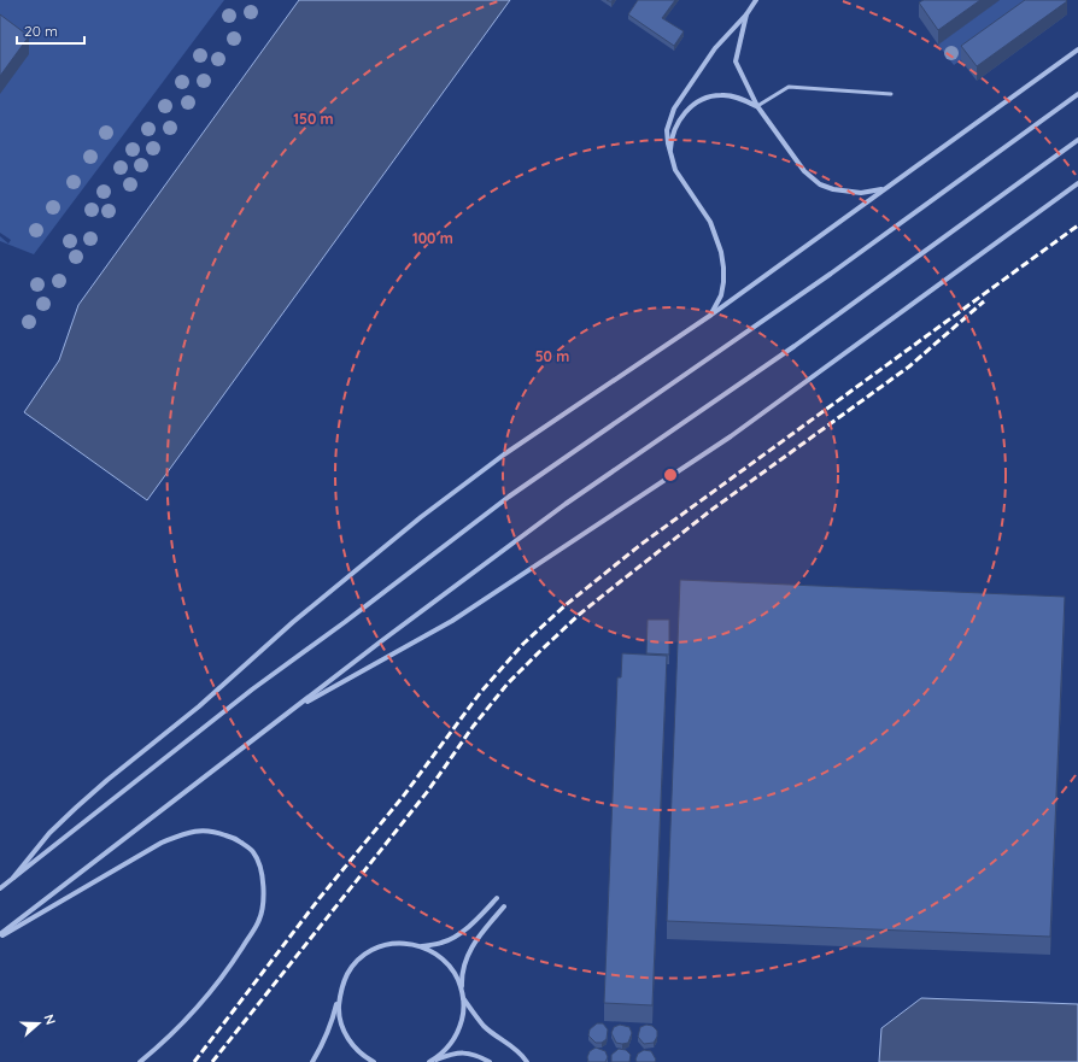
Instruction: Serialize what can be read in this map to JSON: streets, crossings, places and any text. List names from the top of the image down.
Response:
{
  "scale_bar": "20 m",
  "north": "right",
  "rings": ["150 m", "100 m", "50 m"]
}
